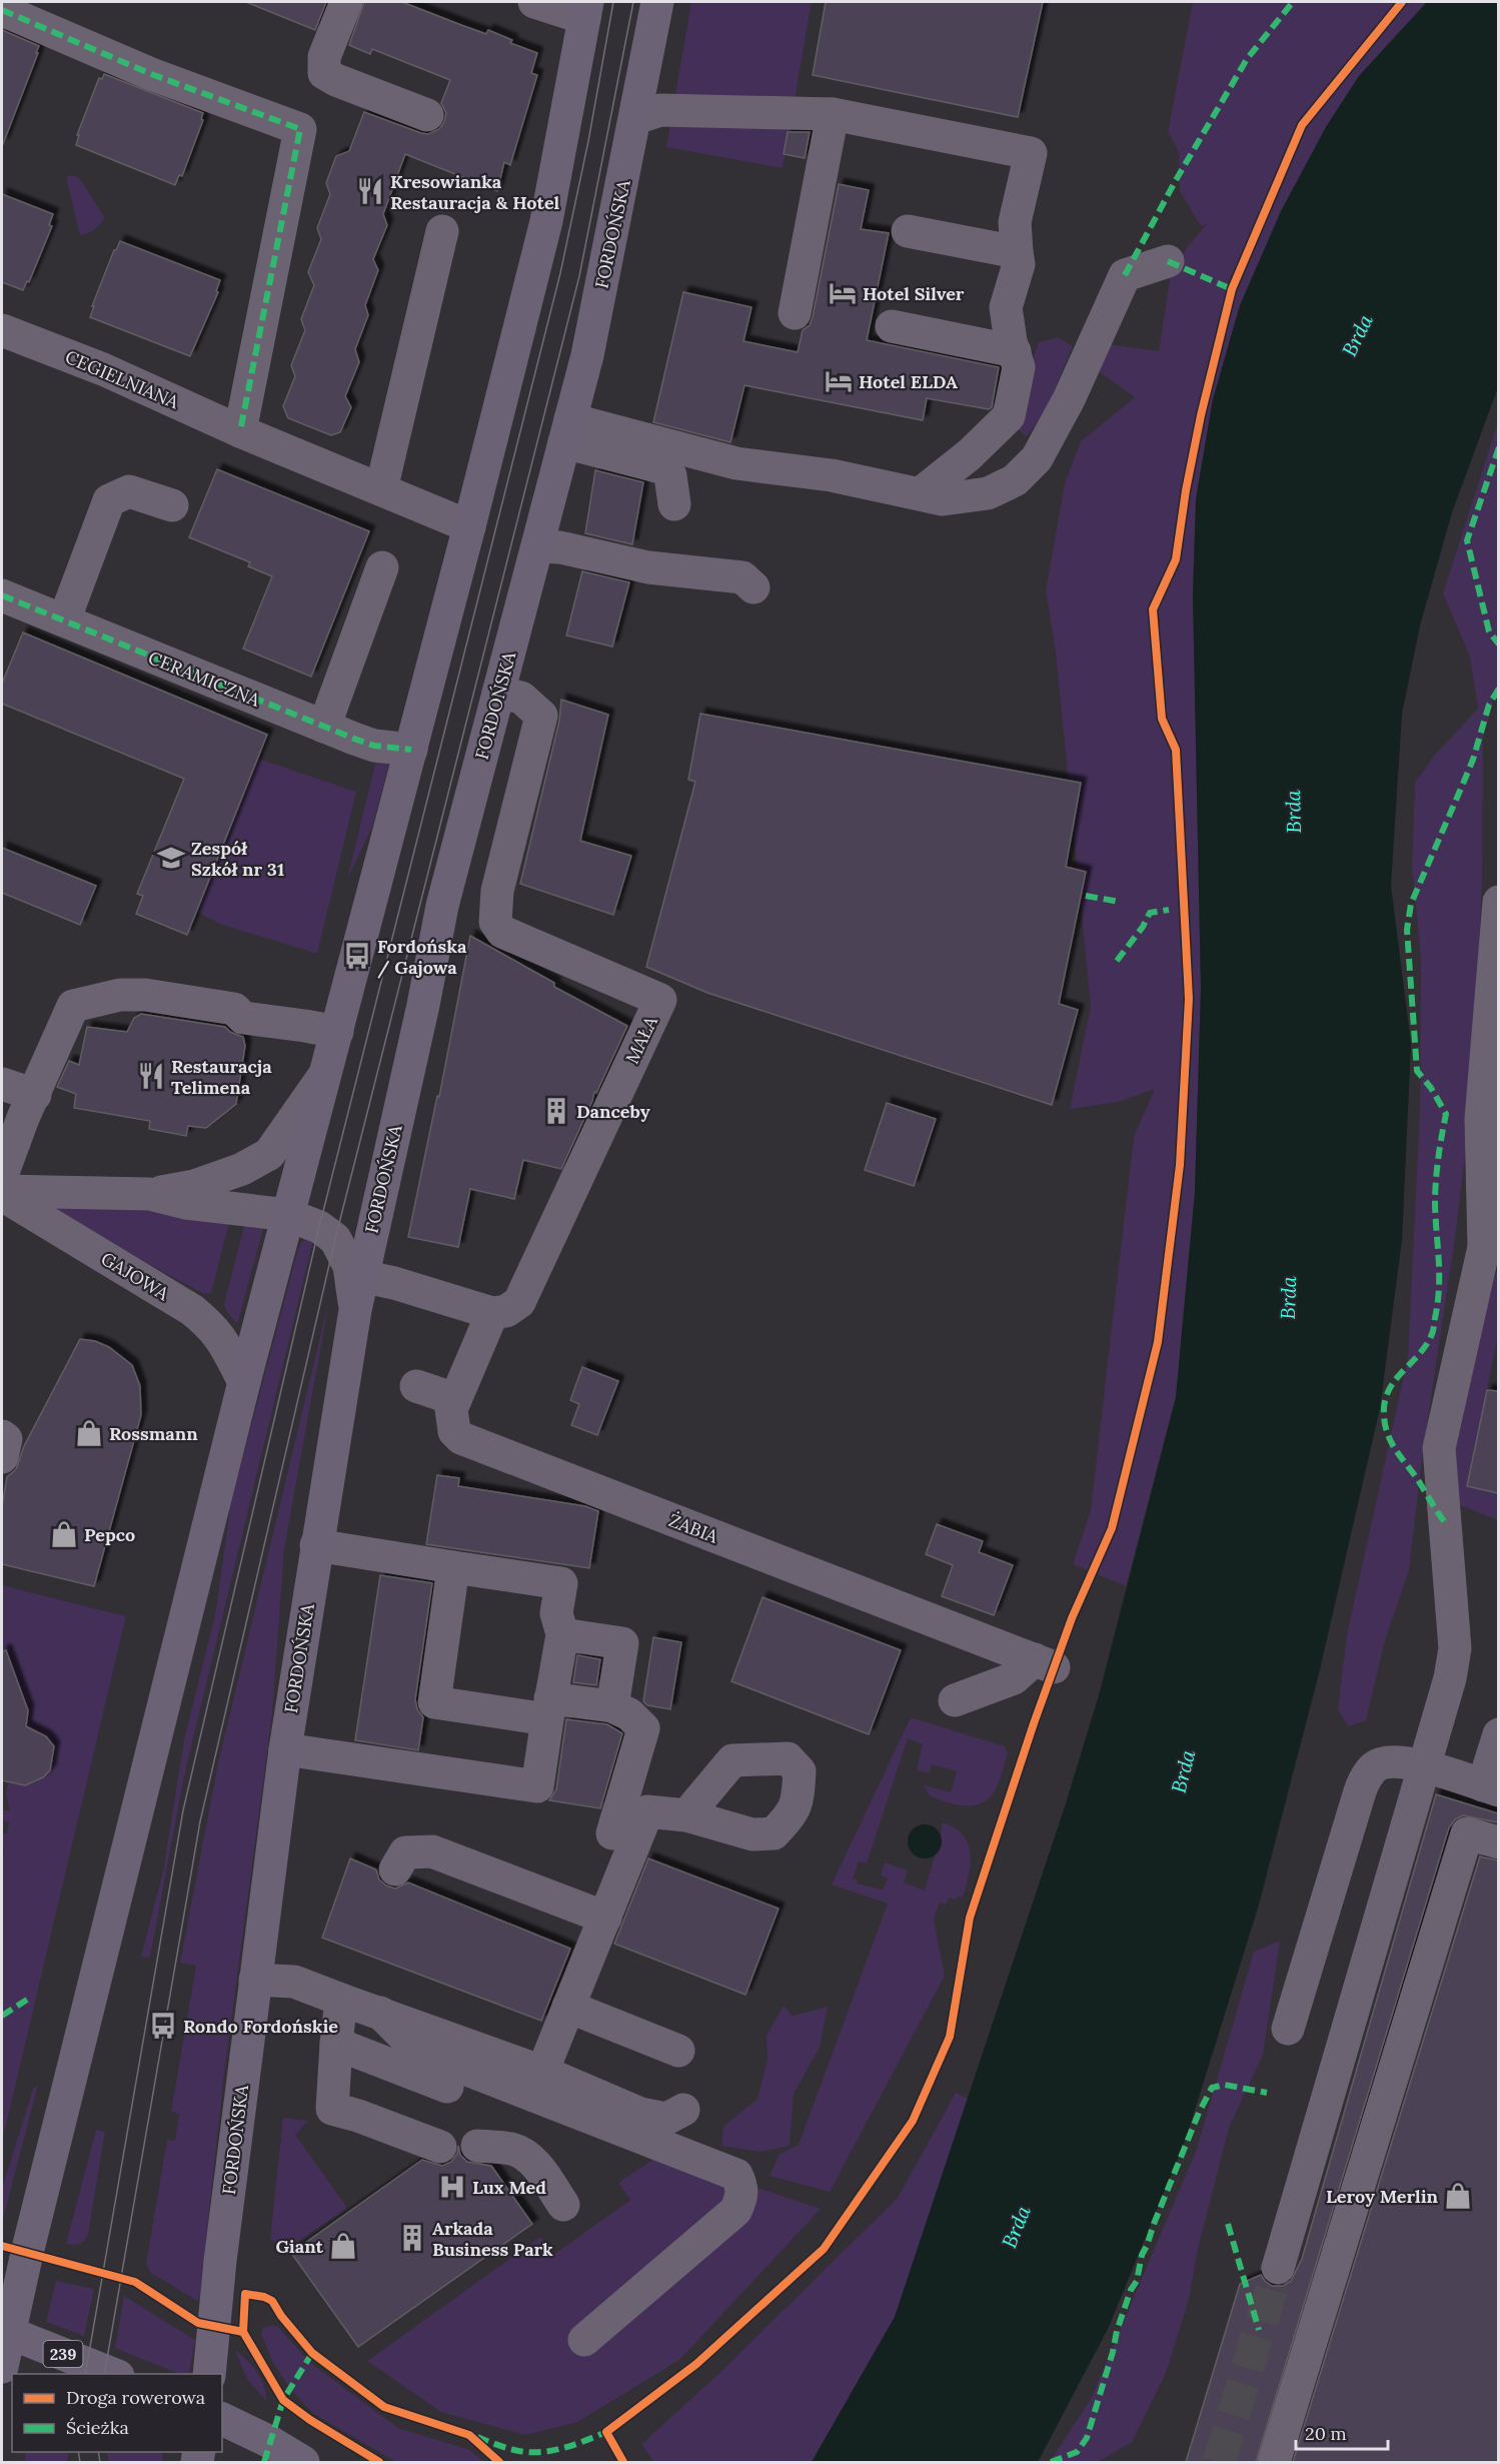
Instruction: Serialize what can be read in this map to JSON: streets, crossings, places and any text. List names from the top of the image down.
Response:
{
  "streets": {
    "main road": ["FORDOŃSKA", "239"],
    "street": [
      "CEGIELNIANA",
      "CERAMICZNA",
      "MAŁA",
      "GAJOWA",
      "ŻABIA"
    ]
  },
  "crossings": [
    ["FORDOŃSKA", "MAŁA"],
    ["FORDOŃSKA", "GAJOWA"],
    ["MAŁA", "ŻABIA"]
  ],
  "water": ["Brda"],
  "places": {
    "restaurant": ["Kresowianka Restauracja & Hotel", "Restauracja Telimena"],
    "hotel": ["Hotel Silver", "Hotel ELDA"],
    "school or university": ["Zespół Szkół nr 31"],
    "bus stop": ["Fordońska / Gajowa", "Rondo Fordońskie"],
    "building": ["Danceby", "Arkada Business Park"],
    "shop": [
      "Rossmann",
      "Pepco",
      "Leroy Merlin",
      "Giant"
    ],
    "hospital": ["Lux Med"]
  },
  "legend": ["Droga rowerowa", "Ścieżka"],
  "scale_bar": "20 m"
}
